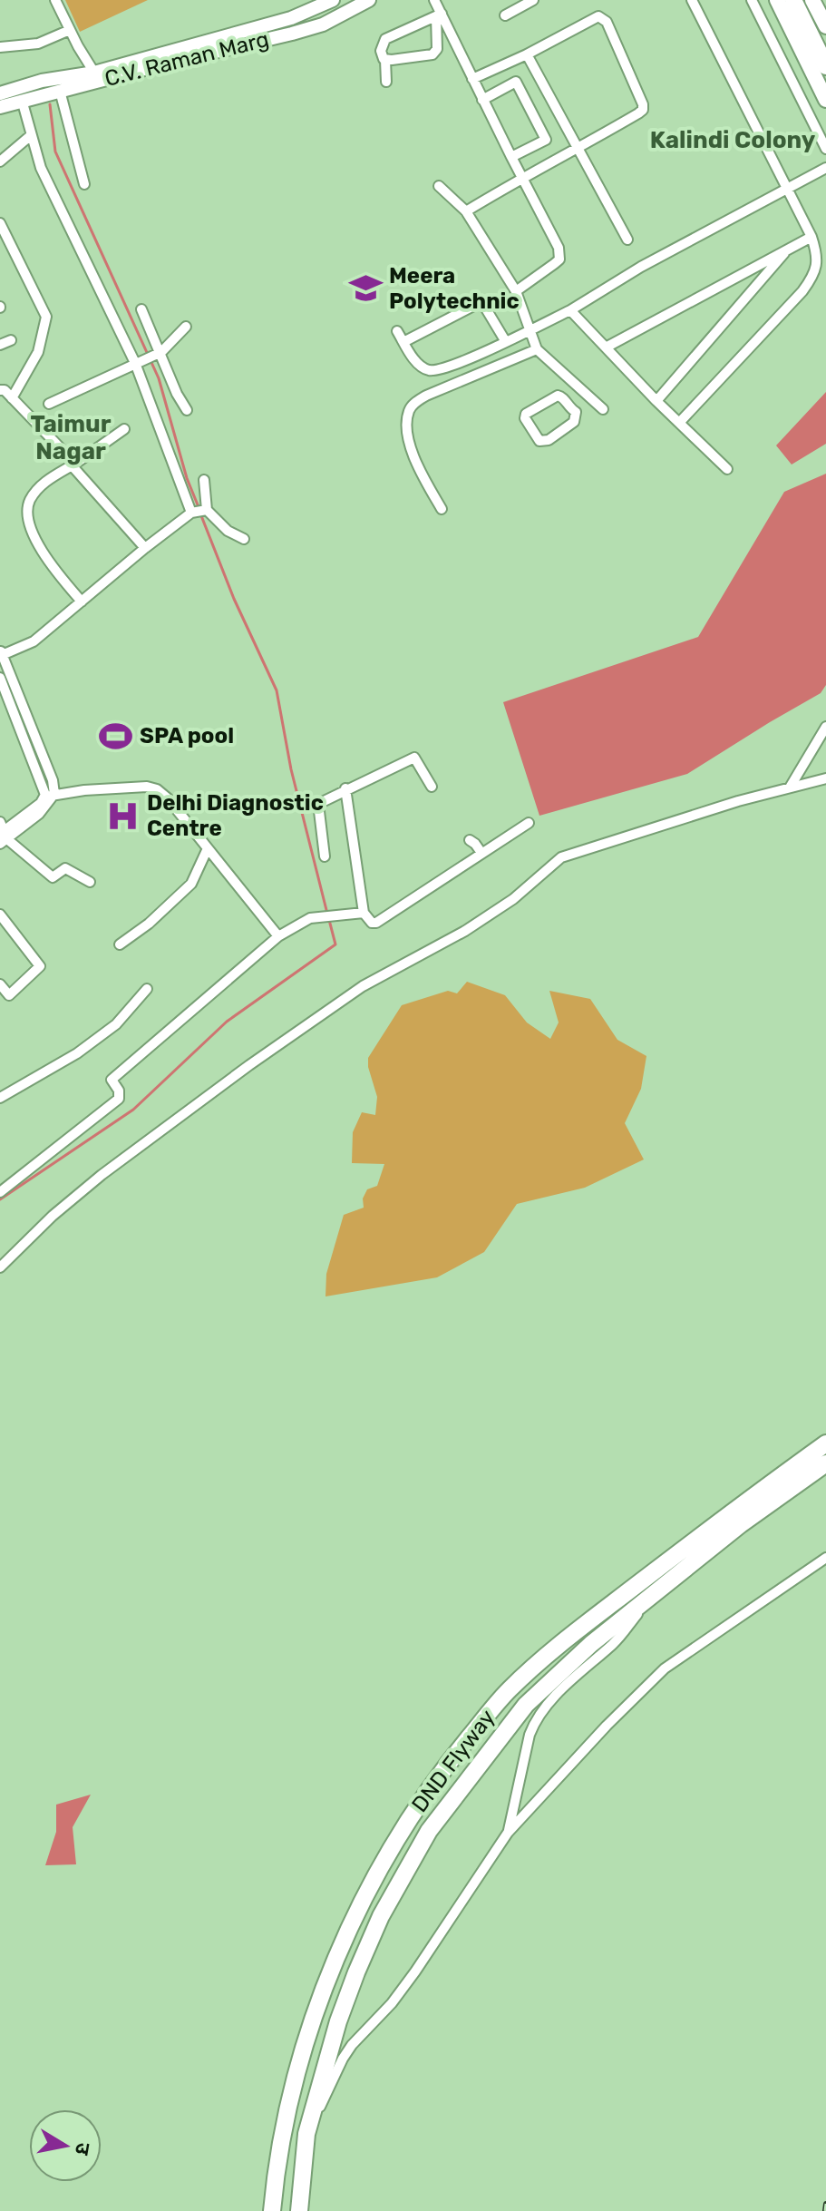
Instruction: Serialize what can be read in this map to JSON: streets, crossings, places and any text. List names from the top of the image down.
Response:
{
  "streets": {
    "highway": ["DND Flyway"],
    "main road": ["C.V. Raman Marg"]
  },
  "districts": ["Kalindi Colony", "Taimur Nagar"],
  "places": {
    "school or university": ["Meera Polytechnic"],
    "sports": ["SPA pool"],
    "hospital": ["Delhi Diagnostic Centre"]
  },
  "north": "right"
}
